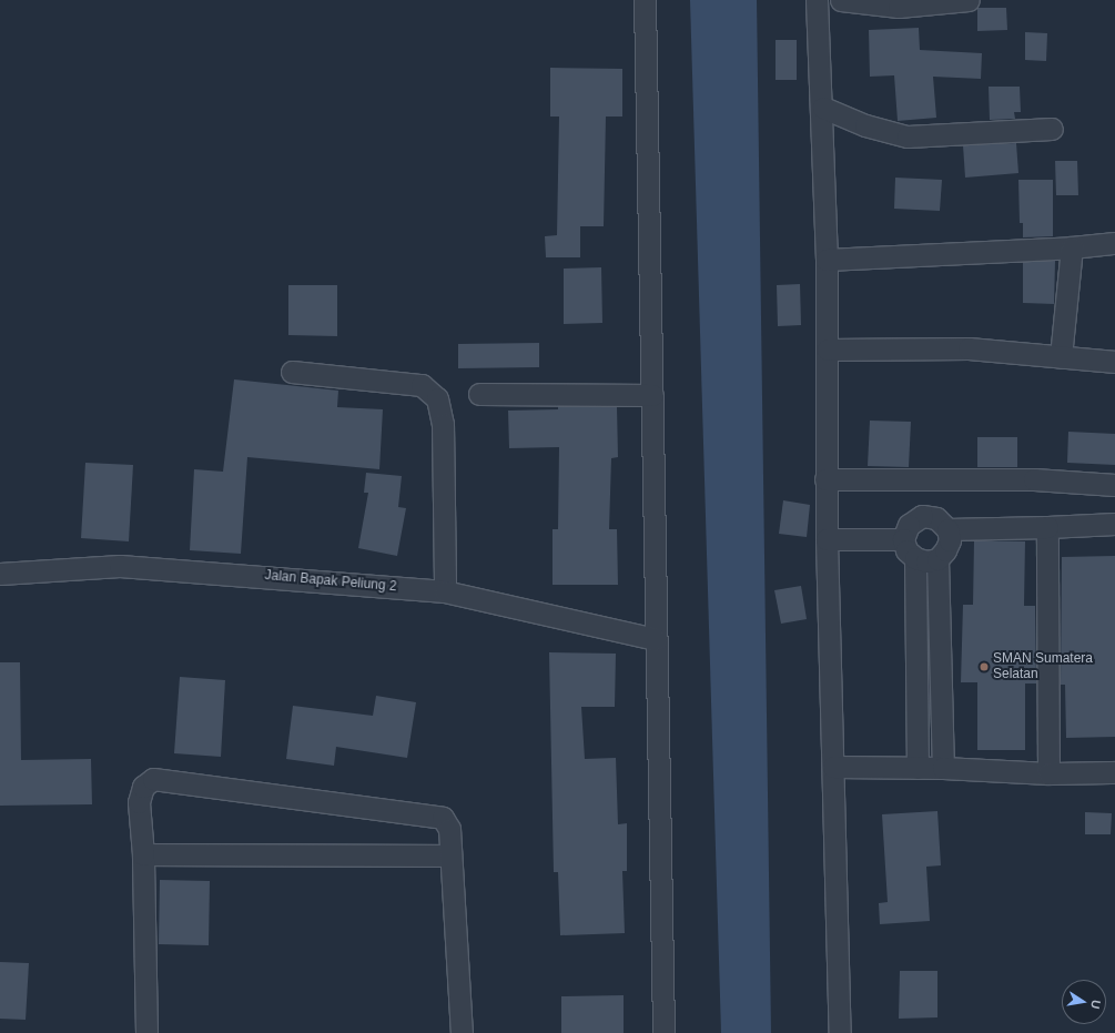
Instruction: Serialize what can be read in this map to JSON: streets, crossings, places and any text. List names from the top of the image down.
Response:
{
  "streets": {
    "street": ["Jalan Bapak Peliung 2"]
  },
  "places": ["SMAN Sumatera Selatan"],
  "north": "right"
}
